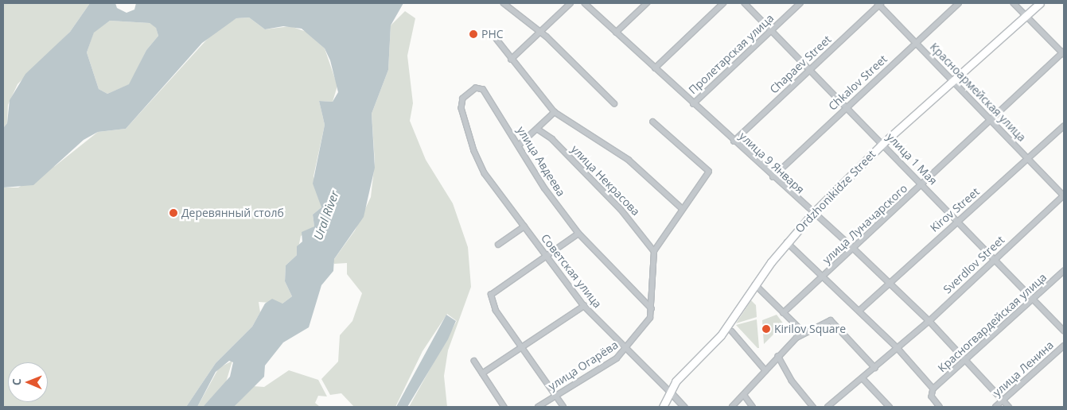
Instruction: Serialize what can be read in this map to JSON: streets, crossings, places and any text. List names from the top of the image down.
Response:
{
  "streets": {
    "main road": ["Ordzhonikidze Street"],
    "street": [
      "Пролетарская улица",
      "Chapaev Street",
      "Chkalov Street",
      "Красноармейская улица",
      "улица 1 Мая",
      "улица Авдеева",
      "улица 9 Января",
      "улица Некрасова",
      "Kirov Street",
      "улица Луначарского",
      "Sverdlov Street",
      "Советская улица",
      "Красногвардейская улица",
      "улица Огарёва",
      "улица Ленина"
    ]
  },
  "crossings": [
    ["Пролетарская улица", "улица 1 Мая"],
    ["Пролетарская улица", "улица 9 Января"],
    ["Chapaev Street", "Красноармейская улица"],
    ["Chapaev Street", "улица 1 Мая"],
    ["Chapaev Street", "улица 9 Января"],
    ["Chkalov Street", "Красноармейская улица"],
    ["Chkalov Street", "улица 1 Мая"],
    ["Chkalov Street", "улица 9 Января"],
    ["Красноармейская улица", "Ordzhonikidze Street"],
    ["Красноармейская улица", "Kirov Street"],
    ["Красноармейская улица", "улица Луначарского"],
    ["Красноармейская улица", "Sverdlov Street"],
    ["улица 1 Мая", "Ordzhonikidze Street"],
    ["улица 1 Мая", "Kirov Street"],
    ["улица 1 Мая", "улица Луначарского"],
    ["улица 1 Мая", "Sverdlov Street"],
    ["улица 1 Мая", "Красногвардейская улица"],
    ["улица Авдеева", "Советская улица"],
    ["улица Авдеева", "улица Огарёва"],
    ["улица 9 Января", "Ordzhonikidze Street"],
    ["улица 9 Января", "Kirov Street"],
    ["улица 9 Января", "улица Луначарского"],
    ["улица 9 Января", "Sverdlov Street"],
    ["улица 9 Января", "Красногвардейская улица"],
    ["улица 9 Января", "улица Ленина"],
    ["улица Некрасова", "улица Огарёва"],
    ["Ordzhonikidze Street", "Советская улица"],
    ["Советская улица", "улица Огарёва"]
  ],
  "water": ["Ural River"],
  "places": ["РНС", "Деревянный столб", "Kirilov Square"],
  "north": "left"
}
